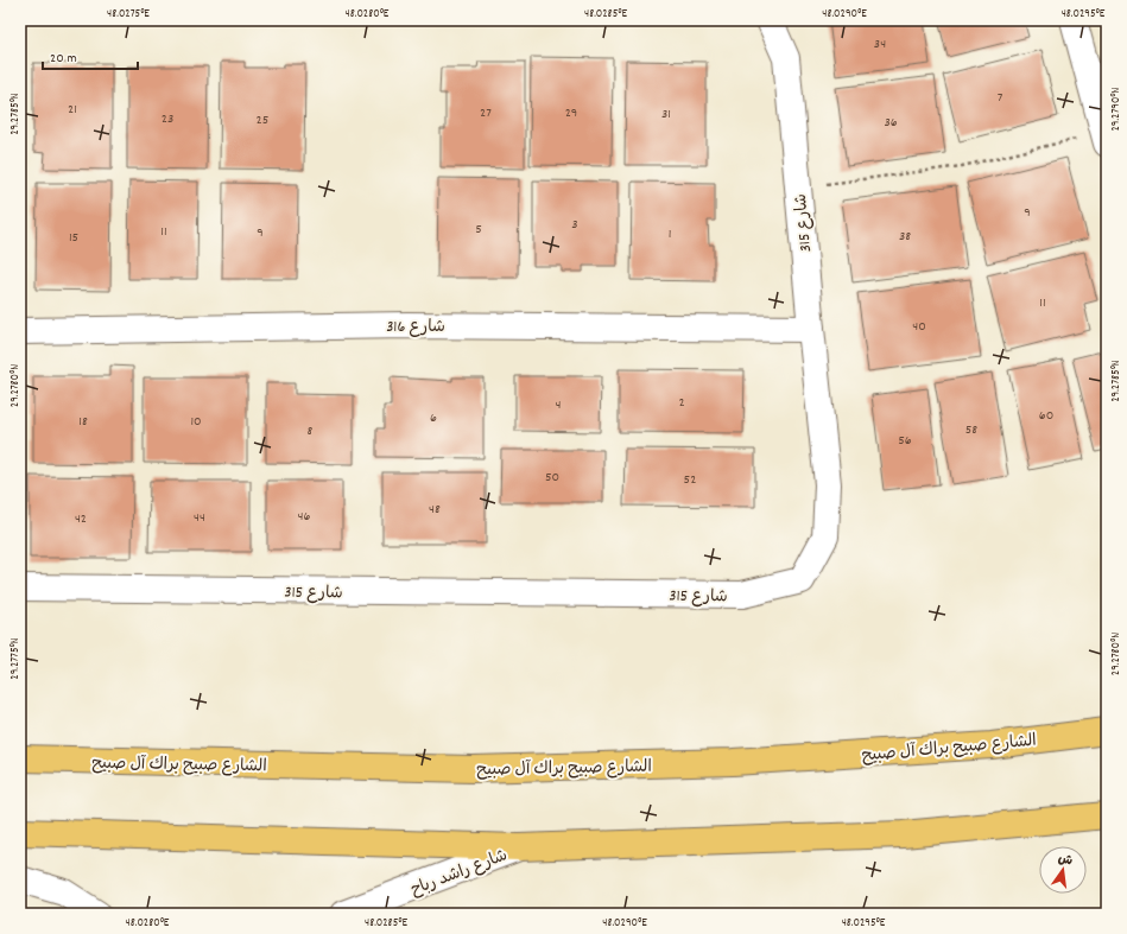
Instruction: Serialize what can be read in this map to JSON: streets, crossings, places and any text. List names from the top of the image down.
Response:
{
  "streets": {
    "main road": ["الشارع صبيح براك آل صبيح"],
    "street": ["شارع 315", "شارع 316", "شارع راشد رباح"]
  },
  "crossings": [
    ["شارع 315", "شارع 316"]
  ],
  "house_numbers": [
    "34",
    "7",
    "21",
    "27",
    "29",
    "31",
    "23",
    "25",
    "36",
    "9",
    "3",
    "5",
    "11",
    "9",
    "1",
    "38",
    "15",
    "11",
    "40",
    "2",
    "4",
    "60",
    "6",
    "18",
    "10",
    "58",
    "8",
    "56",
    "50",
    "52",
    "48",
    "46",
    "44",
    "42"
  ],
  "scale_bar": "20 m",
  "north": "top",
  "coordinates": [
    "48.0275°E",
    "48.0280°E",
    "48.0285°E",
    "48.0290°E",
    "48.0295°E",
    "29.2790°N",
    "29.2785°N",
    "29.2780°N",
    "29.2775°N"
  ]
}
